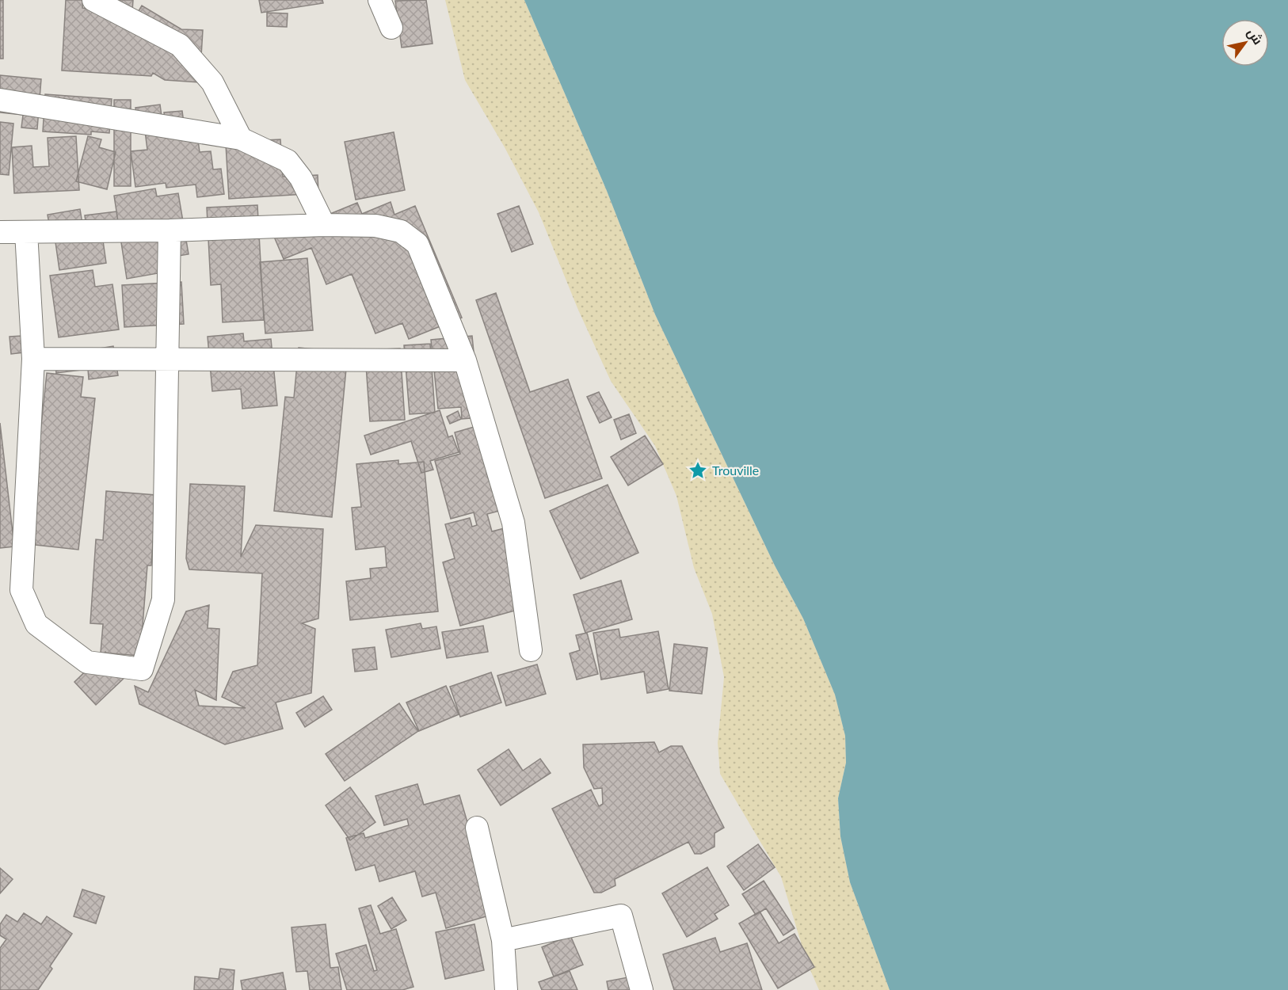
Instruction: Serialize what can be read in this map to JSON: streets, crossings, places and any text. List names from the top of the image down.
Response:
{
  "places": {
    "place": ["Trouville"]
  },
  "north": "top right"
}
